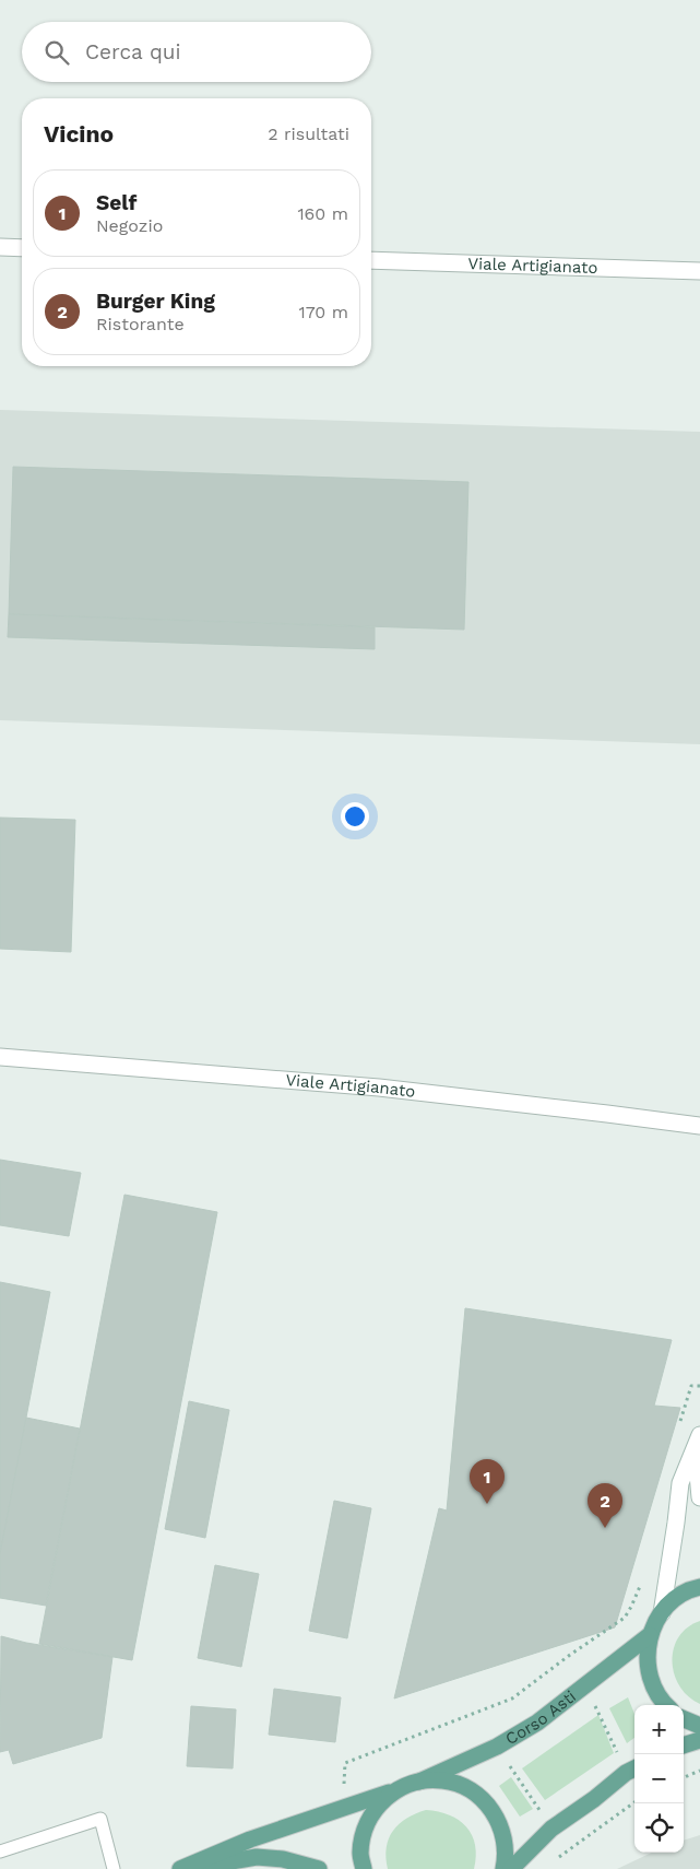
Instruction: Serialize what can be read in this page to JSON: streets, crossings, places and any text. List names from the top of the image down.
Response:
{
  "streets": {
    "main road": ["Corso Asti"],
    "street": ["Viale Artigianato"]
  },
  "page": {
    "search": "Cerca qui",
    "heading": ["Vicino", "2 risultati"],
    "list": [
      {
        "mark": "1",
        "name": "Self",
        "note": "Negozio",
        "value": "160 m"
      },
      {
        "mark": "2",
        "name": "Burger King",
        "note": "Ristorante",
        "value": "170 m"
      }
    ],
    "pins": ["1", "2"],
    "map_buttons": ["+", "−"]
  }
}
